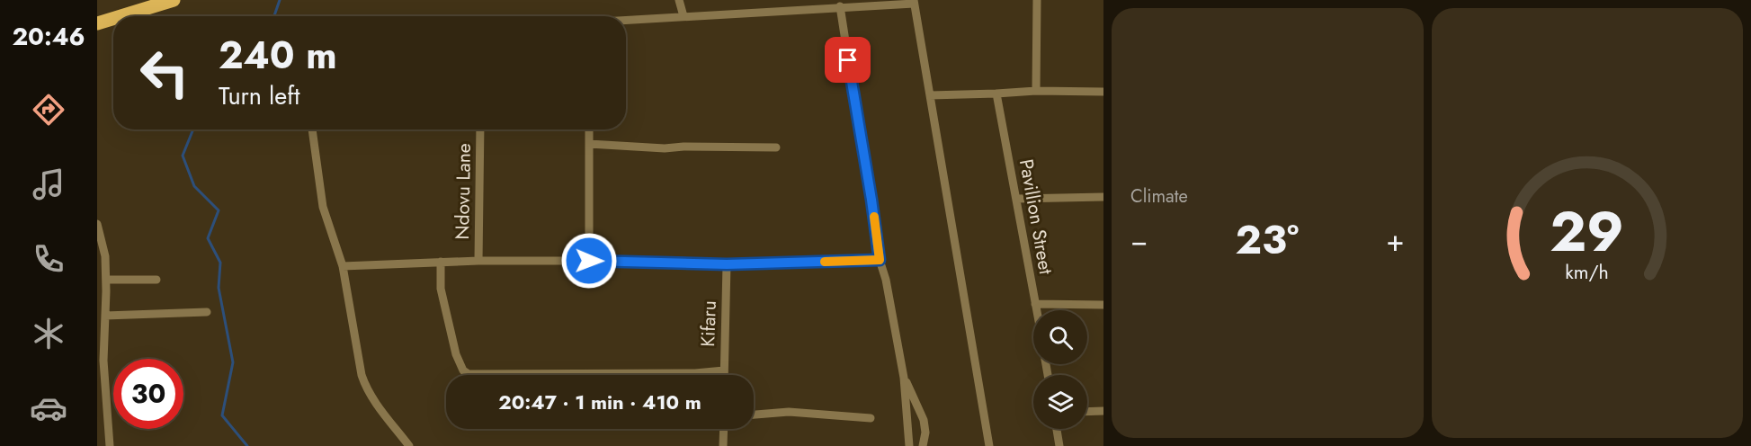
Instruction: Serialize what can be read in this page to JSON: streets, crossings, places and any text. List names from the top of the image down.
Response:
{
  "streets": {
    "street": ["Ndovu Lane", "Pavillion Street", "Kifaru"]
  },
  "page": {
    "tabs": "20:46",
    "tile": "Climate",
    "turn": ["240 m", "Turn left"],
    "heat": ["−", "23°", "+"],
    "limit": "30",
    "trip": "20:47 · 1 min · 410 m",
    "gauge": ["29", "km/h"]
  }
}
